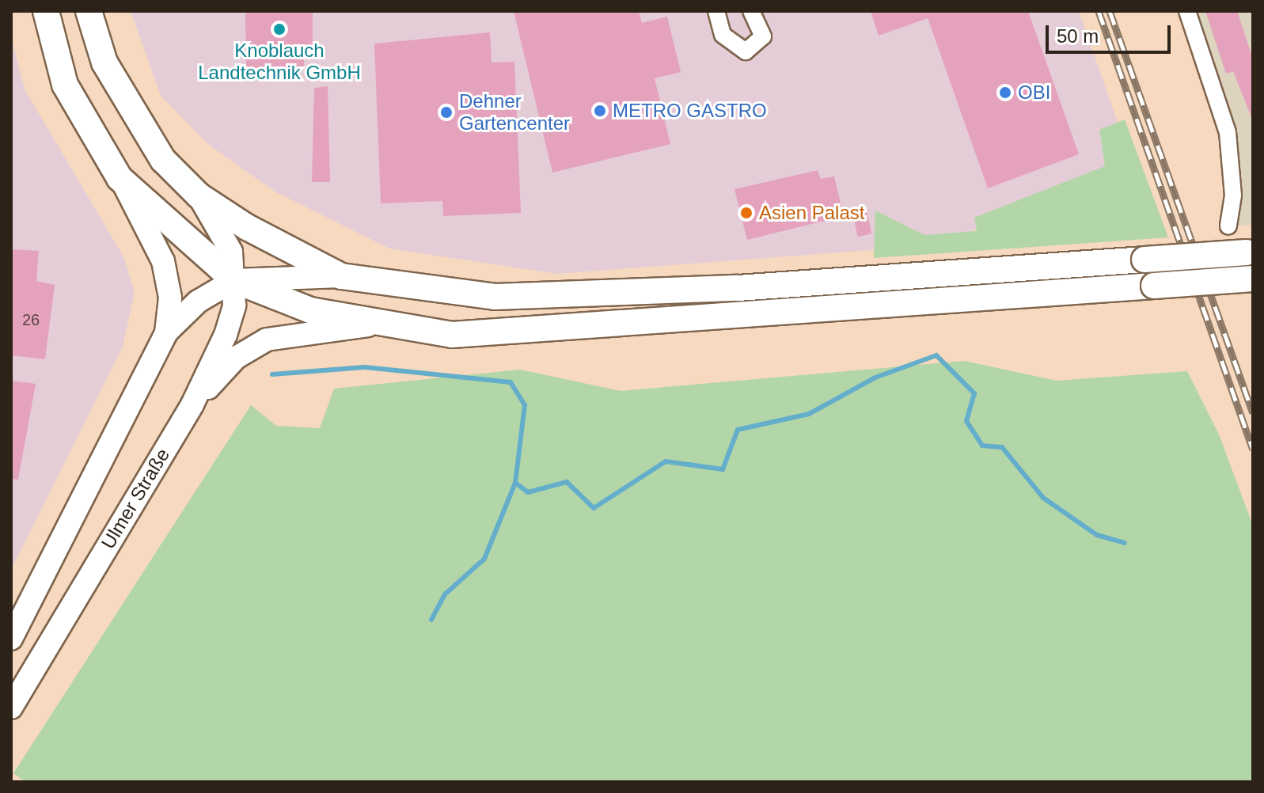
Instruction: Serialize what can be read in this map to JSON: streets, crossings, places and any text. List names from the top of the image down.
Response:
{
  "streets": {
    "main road": ["Ulmer Straße"]
  },
  "places": [
    "Knoblauch Landtechnik GmbH",
    "OBI",
    "METRO GASTRO",
    "Dehner Gartencenter",
    "Asien Palast"
  ],
  "house_numbers": ["26"],
  "scale_bar": "50 m"
}
